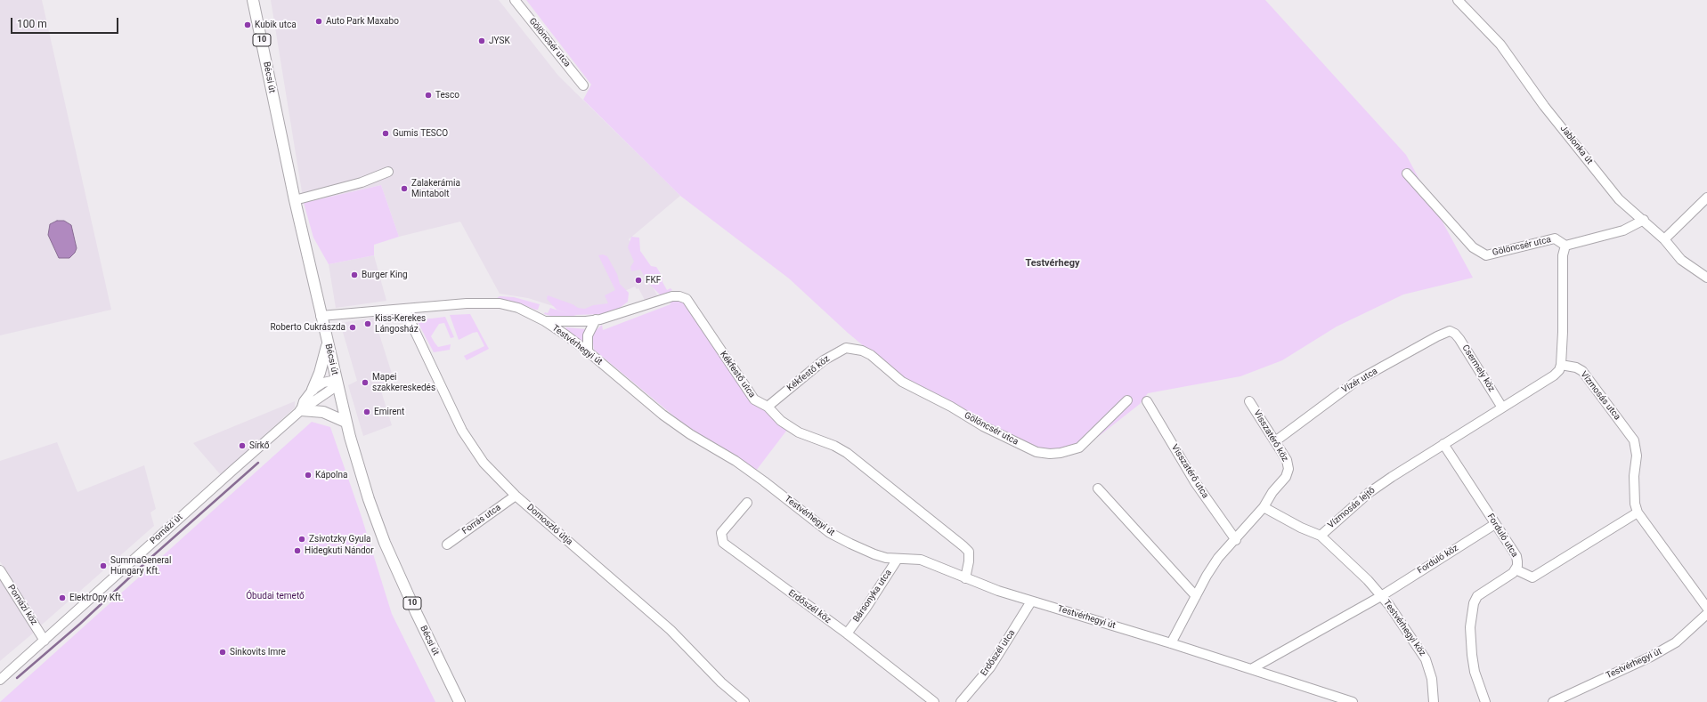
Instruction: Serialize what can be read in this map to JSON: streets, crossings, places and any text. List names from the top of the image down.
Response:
{
  "streets": {
    "main road": ["10", "Bécsi út"],
    "street": [
      "Gölöncsér utca",
      "Jablonka út",
      "Testvérhegyi út",
      "Csermely köz",
      "Kékfestő köz",
      "Kékfestő utca",
      "Vízér utca",
      "Vízmosás utca",
      "Visszatérő köz",
      "Visszatérő utca",
      "Vízmosás lejtő",
      "Forrás utca",
      "Domoszló útja",
      "Pomázi út",
      "Forduló utca",
      "Forduló köz",
      "Bársonyka utca",
      "Pomázi köz",
      "Erdőszél köz",
      "Testvérhegyi köz",
      "Erdőszél utca"
    ]
  },
  "crossings": [
    ["Gölöncsér utca", "Jablonka út"],
    ["Gölöncsér utca", "Kékfestő köz"],
    ["Bécsi út", "Testvérhegyi út"],
    ["Bécsi út", "Pomázi út"],
    ["Testvérhegyi út", "Kékfestő utca"],
    ["Testvérhegyi út", "Domoszló útja"],
    ["Testvérhegyi út", "Bársonyka utca"],
    ["Testvérhegyi út", "Erdőszél utca"],
    ["Csermely köz", "Vízér utca"],
    ["Csermely köz", "Vízmosás lejtő"],
    ["Kékfestő köz", "Kékfestő utca"],
    ["Vízér utca", "Visszatérő köz"],
    ["Vízmosás utca", "Vízmosás lejtő"],
    ["Vízmosás lejtő", "Forduló utca"],
    ["Vízmosás lejtő", "Forduló köz"],
    ["Vízmosás lejtő", "Testvérhegyi köz"],
    ["Forrás utca", "Domoszló útja"],
    ["Pomázi út", "Pomázi köz"],
    ["Forduló utca", "Forduló köz"],
    ["Forduló köz", "Testvérhegyi köz"],
    ["Bársonyka utca", "Erdőszél köz"]
  ],
  "districts": ["Testvérhegy"],
  "parks": ["Óbudai temető"],
  "places": [
    "Auto Park Maxabo",
    "Kubik utca",
    "JYSK",
    "Tesco",
    "Gumis TESCO",
    "Zalakerámia Mintabolt",
    "Burger King",
    "FKF",
    "Kiss-Kerekes Lángosház",
    "Roberto Cukrászda",
    "Mapei szakkereskedés",
    "Emirent",
    "Sírkő",
    "Kápolna",
    "Zsivotzky Gyula",
    "Hidegkuti Nándor",
    "SummaGeneral Hungary Kft.",
    "ElektrOpy Kft.",
    "Sinkovits Imre"
  ],
  "scale_bar": "100 m"
}
